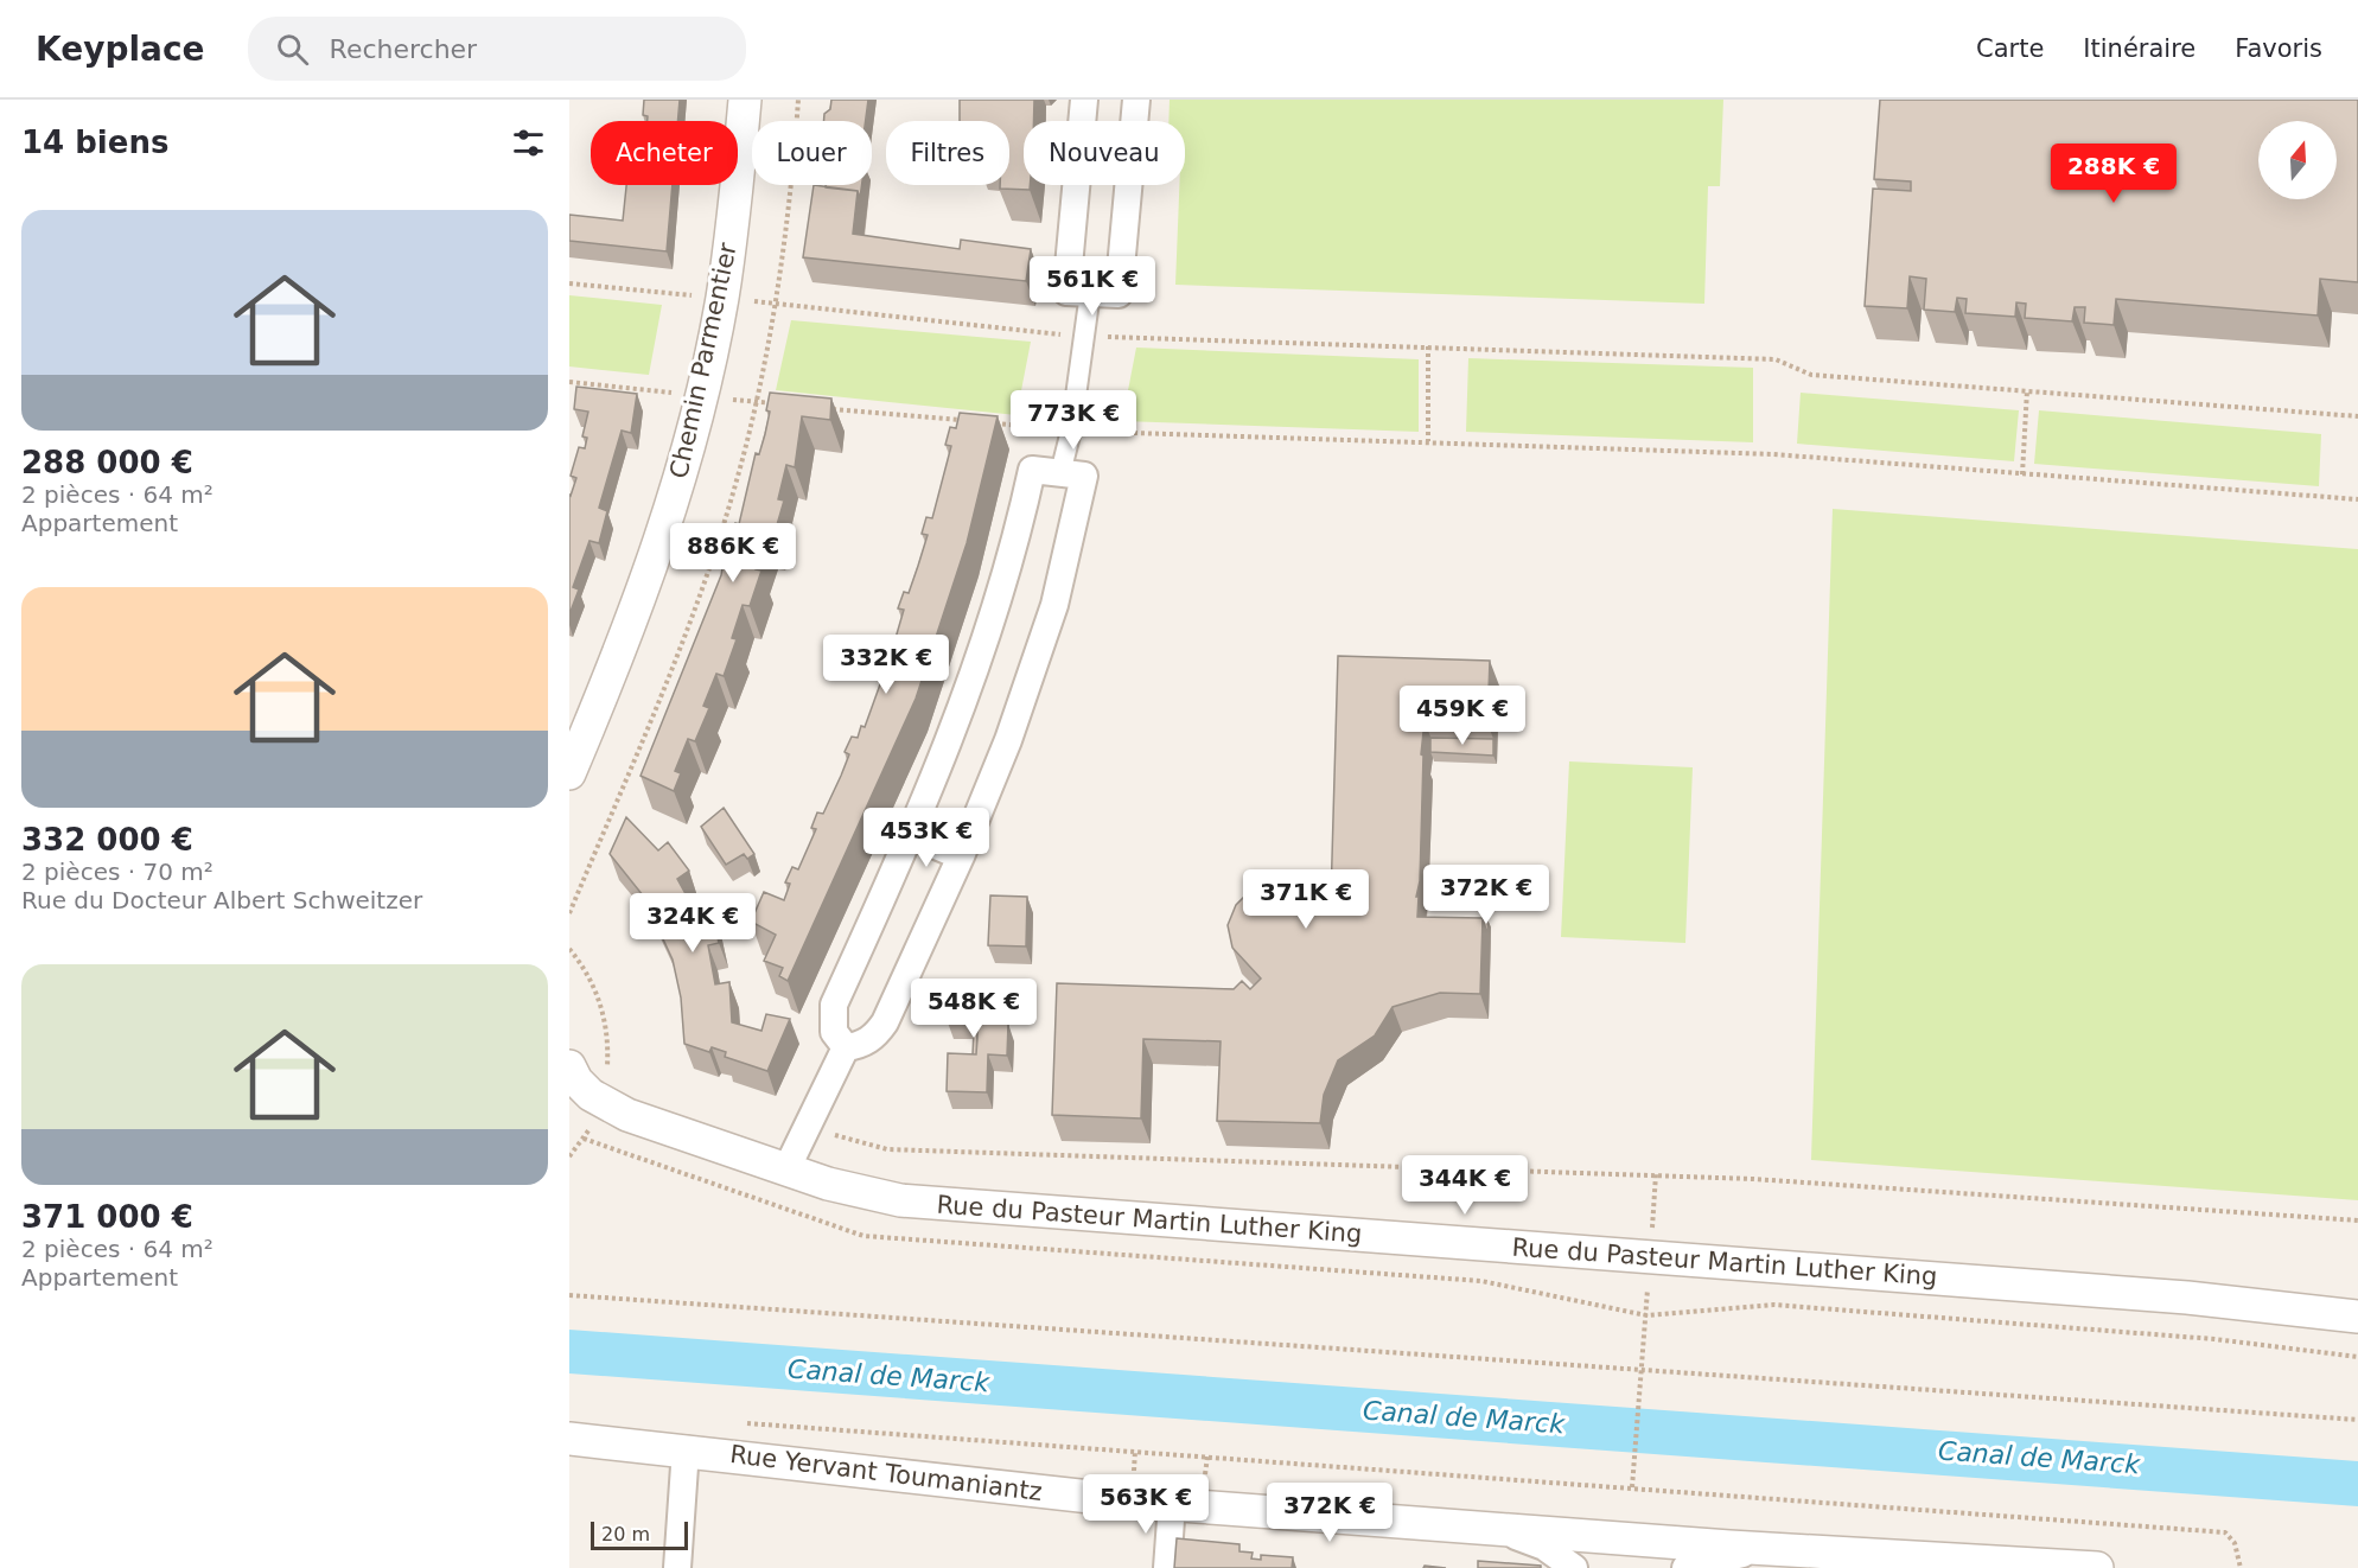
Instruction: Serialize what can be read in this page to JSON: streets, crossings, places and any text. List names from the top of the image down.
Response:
{
  "streets": {
    "street": ["Chemin Parmentier", "Rue du Pasteur Martin Luther King", "Rue Yervant Toumaniantz"]
  },
  "water": ["Canal de Marck"],
  "scale_bar": "20 m",
  "north": "top",
  "page": {
    "header": "Keyplace",
    "search": "Rechercher",
    "nav": ["Carte", "Itinéraire", "Favoris"],
    "heading": "14 biens",
    "chip": [
      "Acheter",
      "Louer",
      "Filtres",
      "Nouveau"
    ],
    "price": [
      "288K €",
      "561K €",
      "773K €",
      "886K €",
      "332K €",
      "459K €",
      "453K €",
      "372K €",
      "371K €",
      "324K €",
      "548K €",
      "344K €",
      "563K €",
      "372K €"
    ],
    "list": [
      {
        "name": "288 000 €",
        "note": "2 pièces · 64 m² · Appartement"
      },
      {
        "name": "332 000 €",
        "note": "2 pièces · 70 m² · Rue du Docteur Albert Schweitzer"
      },
      {
        "name": "371 000 €",
        "note": "2 pièces · 64 m² · Appartement"
      }
    ],
    "scale": "20 m"
  }
}
